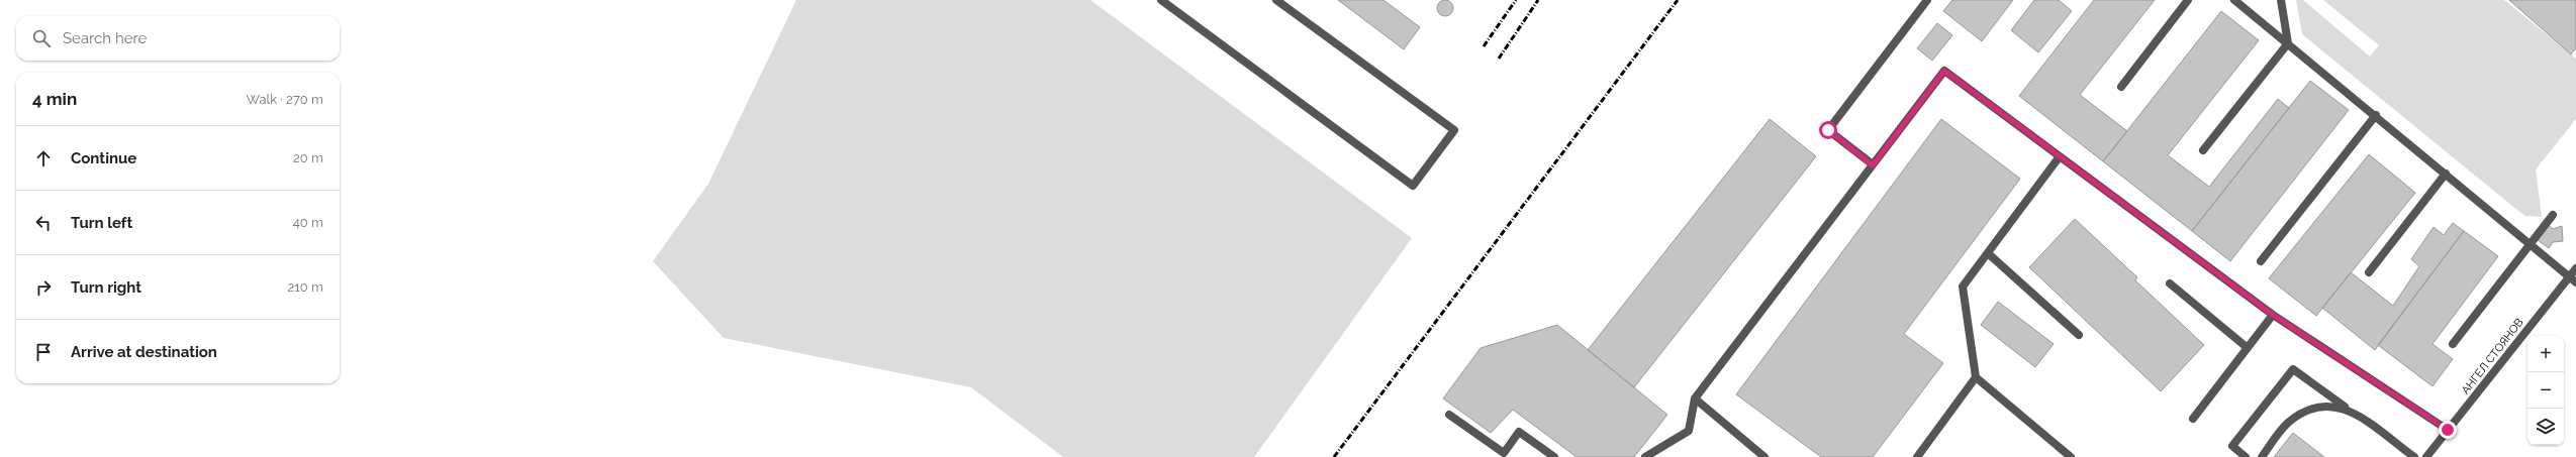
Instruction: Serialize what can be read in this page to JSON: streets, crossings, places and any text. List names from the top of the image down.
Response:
{
  "streets": {
    "street": ["АНГЕЛ СТОЯНОВ"]
  },
  "page": {
    "search": "Search here",
    "heading": ["4 min", "Walk · 270 m"],
    "list": [
      ["Continue", "20 m"],
      ["Turn left", "40 m"],
      ["Turn right", "210 m"],
      "Arrive at destination"
    ],
    "map_buttons": ["+", "−"]
  }
}
